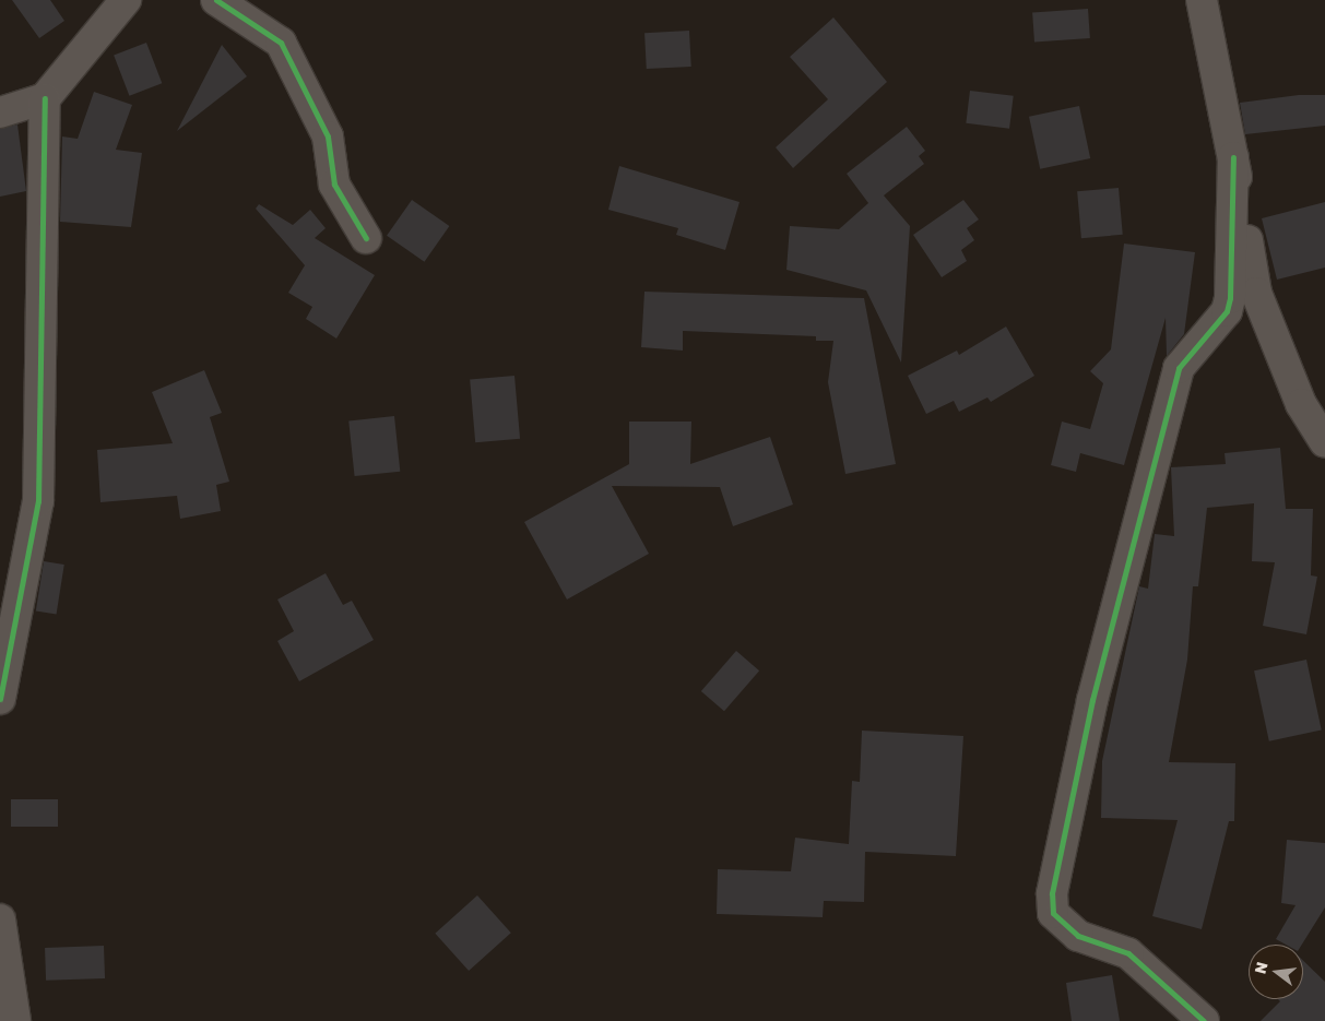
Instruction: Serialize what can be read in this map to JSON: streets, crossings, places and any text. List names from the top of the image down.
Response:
{
  "north": "left"
}
